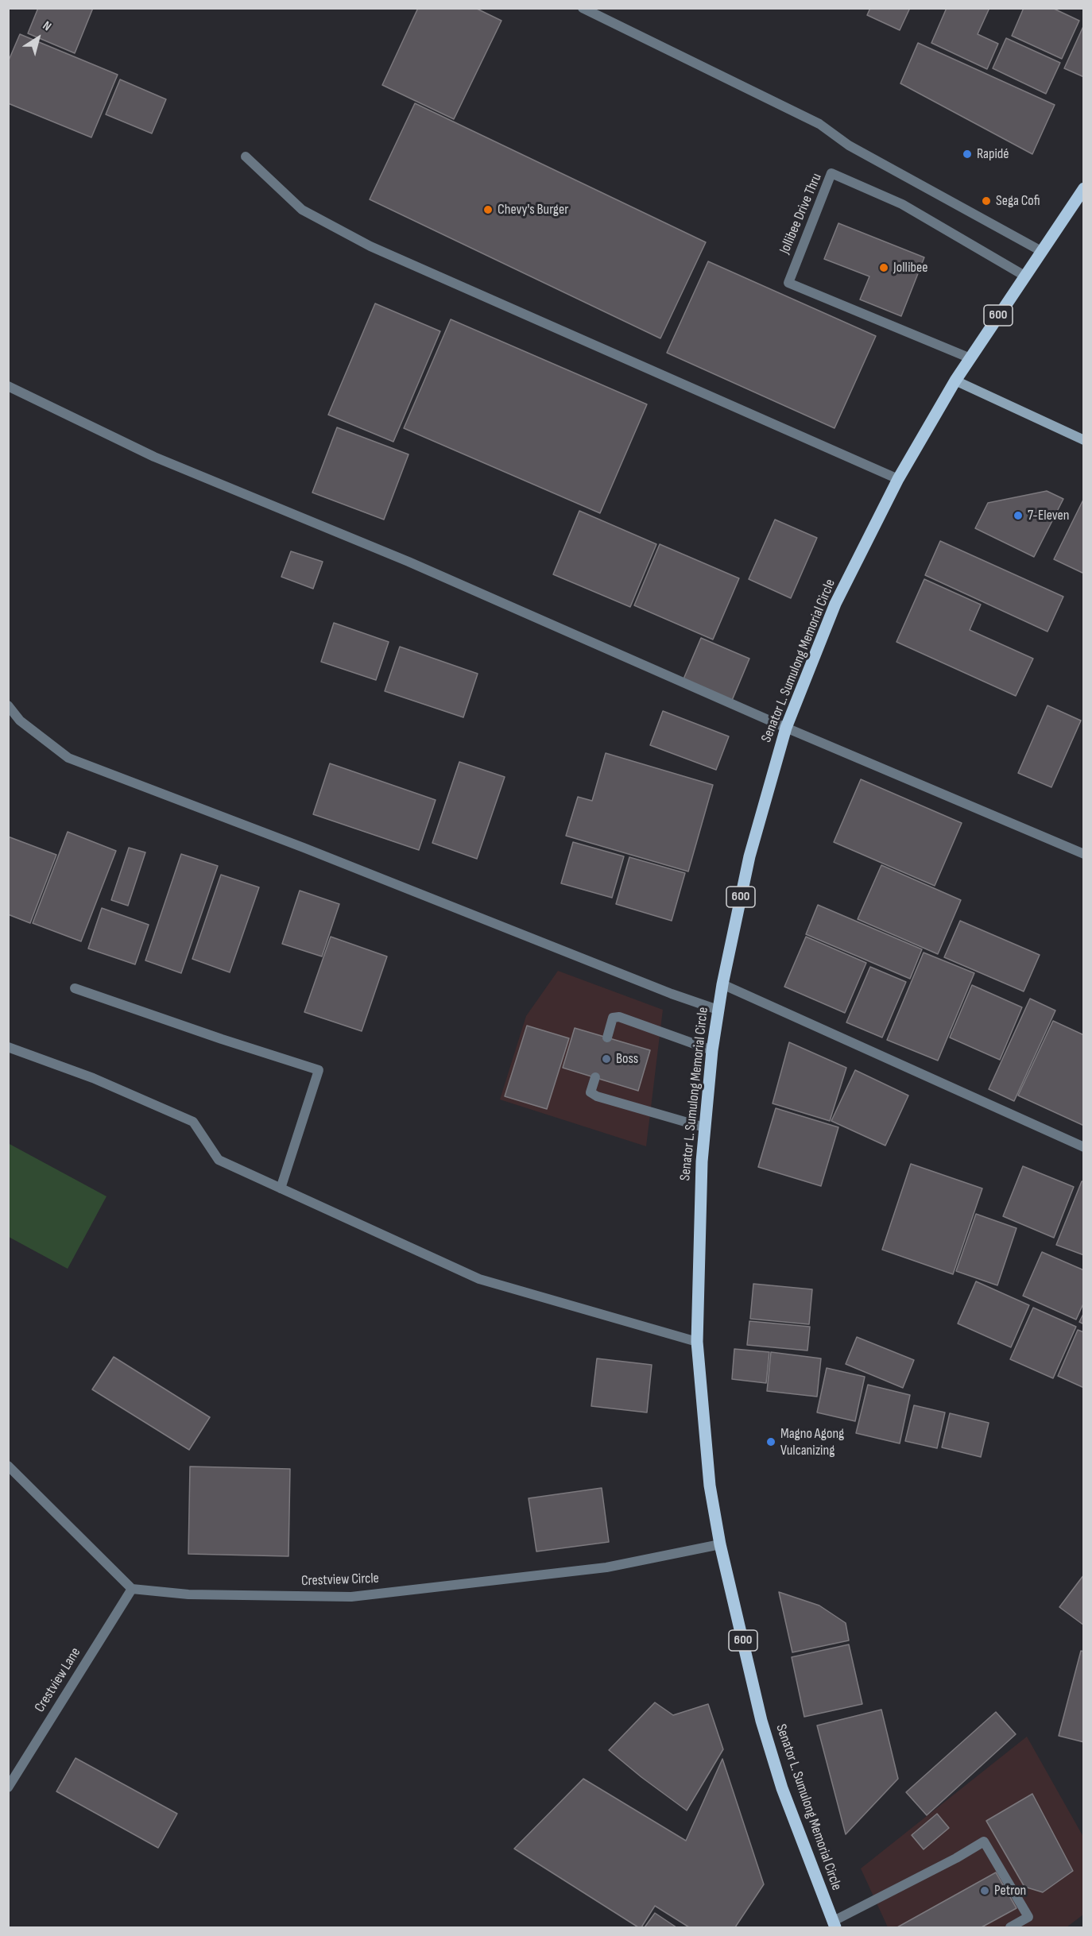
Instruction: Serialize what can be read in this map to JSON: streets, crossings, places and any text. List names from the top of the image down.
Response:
{
  "streets": {
    "main road": ["600", "Senator L. Sumulong Memorial Circle"],
    "street": ["Jollibee Drive Thru", "Crestview Circle", "Crestview Lane"]
  },
  "crossings": [
    ["Jollibee Drive Thru", "Senator L. Sumulong Memorial Circle"],
    ["Senator L. Sumulong Memorial Circle", "Crestview Circle"],
    ["Crestview Circle", "Crestview Lane"]
  ],
  "places": [
    "Rapidé",
    "Sega Cofi",
    "Chevy's Burger",
    "Jollibee",
    "7-Eleven",
    "Boss",
    "Magno Agong Vulcanizing",
    "Petron"
  ],
  "north": "top right"
}
